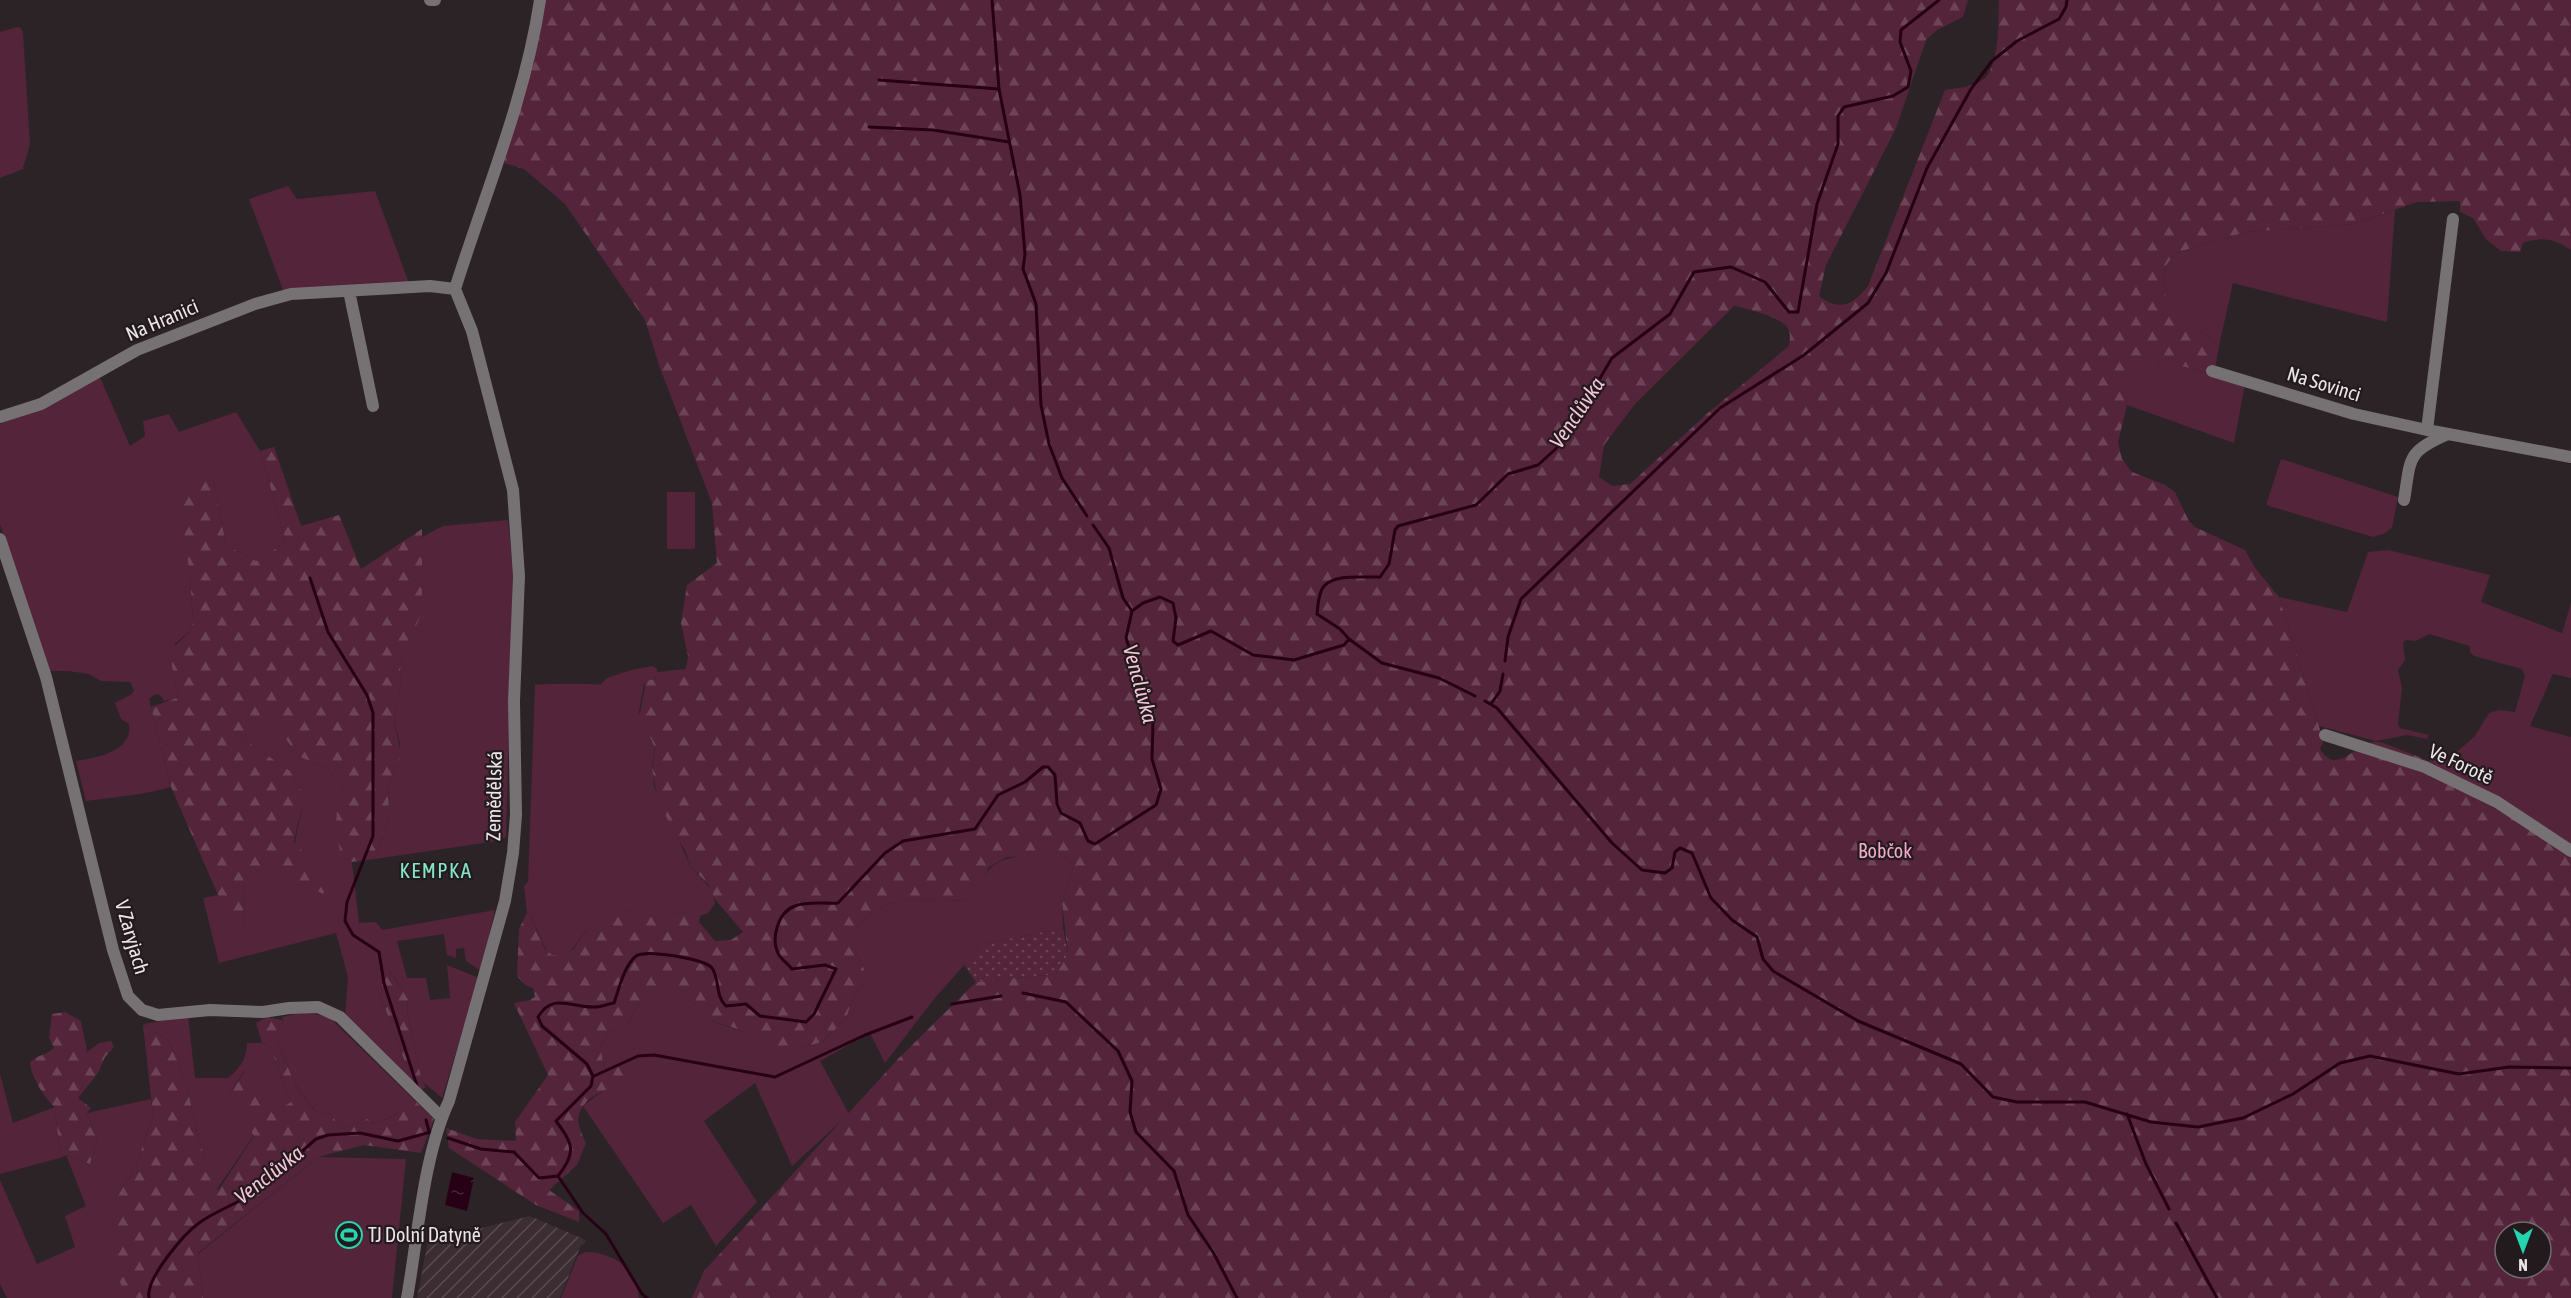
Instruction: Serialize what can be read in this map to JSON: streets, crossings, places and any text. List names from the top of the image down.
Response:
{
  "streets": {
    "street": [
      "Na Hranici",
      "Na Sovinci",
      "Ve Forotě",
      "Zemědělská",
      "V Zaryjach"
    ]
  },
  "crossings": [
    ["Na Hranici", "Zemědělská"],
    ["Zemědělská", "V Zaryjach"]
  ],
  "districts": ["KEMPKA"],
  "water": ["Venclůvka"],
  "parks": ["Bobčok"],
  "places": {
    "sports": ["TJ Dolní Datyně"]
  },
  "north": "bottom"
}
